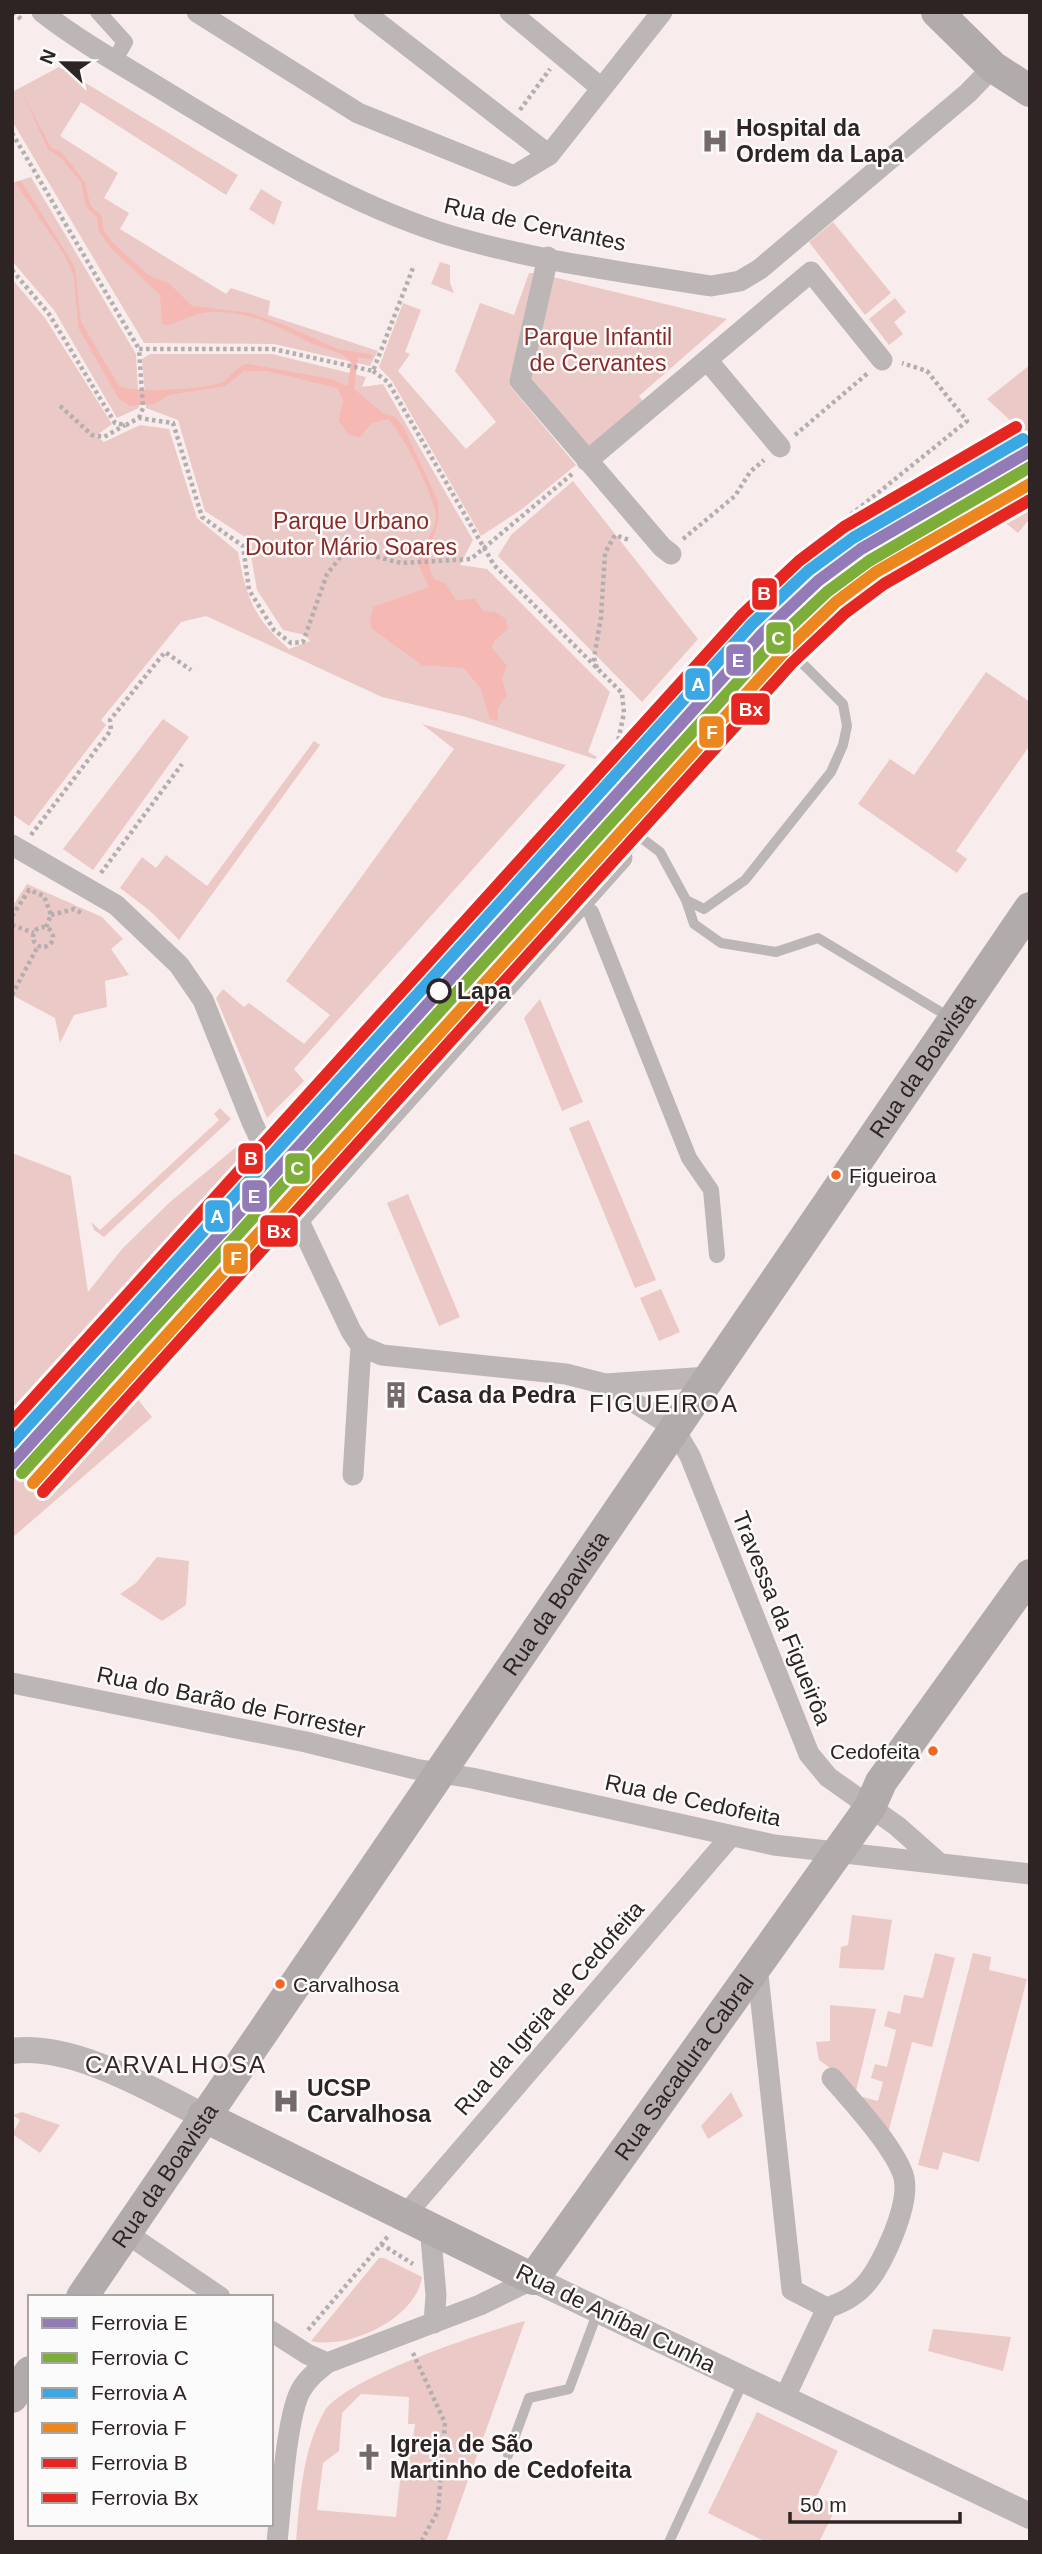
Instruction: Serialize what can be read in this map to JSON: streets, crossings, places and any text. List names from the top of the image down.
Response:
{
  "streets": {
    "main road": ["Rua da Boavista", "Rua Sacadura Cabral", "Rua de Aníbal Cunha"],
    "street": [
      "Rua de Cervantes",
      "Travessa da Figueirôa",
      "Rua do Barão de Forrester",
      "Rua de Cedofeita",
      "Rua da Igreja de Cedofeita"
    ]
  },
  "crossings": [
    ["Rua da Boavista", "Travessa da Figueirôa"],
    ["Rua da Boavista", "Rua do Barão de Forrester"],
    ["Rua da Boavista", "Rua de Cedofeita"],
    ["Rua da Boavista", "Rua de Aníbal Cunha"],
    ["Travessa da Figueirôa", "Rua Sacadura Cabral"],
    ["Rua do Barão de Forrester", "Rua de Cedofeita"],
    ["Rua de Cedofeita", "Rua da Igreja de Cedofeita"],
    ["Rua de Cedofeita", "Rua Sacadura Cabral"],
    ["Rua da Igreja de Cedofeita", "Rua de Aníbal Cunha"],
    ["Rua Sacadura Cabral", "Rua de Aníbal Cunha"]
  ],
  "districts": ["FIGUEIROA", "CARVALHOSA"],
  "parks": ["Parque Infantil de Cervantes", "Parque Urbano Doutor Mário Soares"],
  "places": {
    "hospital": ["Hospital da Ordem da Lapa", "UCSP Carvalhosa"],
    "other": [
      "Lapa",
      "Figueiroa",
      "Cedofeita",
      "Carvalhosa"
    ],
    "building": ["Casa da Pedra"],
    "church": ["Igreja de São Martinho de Cedofeita"]
  },
  "lines": [
    "rail line B",
    "rail line A",
    "rail line E",
    "rail line C",
    "rail line F",
    "rail line Bx"
  ],
  "legend": [
    "Ferrovia E",
    "Ferrovia C",
    "Ferrovia A",
    "Ferrovia F",
    "Ferrovia B",
    "Ferrovia Bx"
  ],
  "scale_bar": "50 m",
  "north": "left"
}
